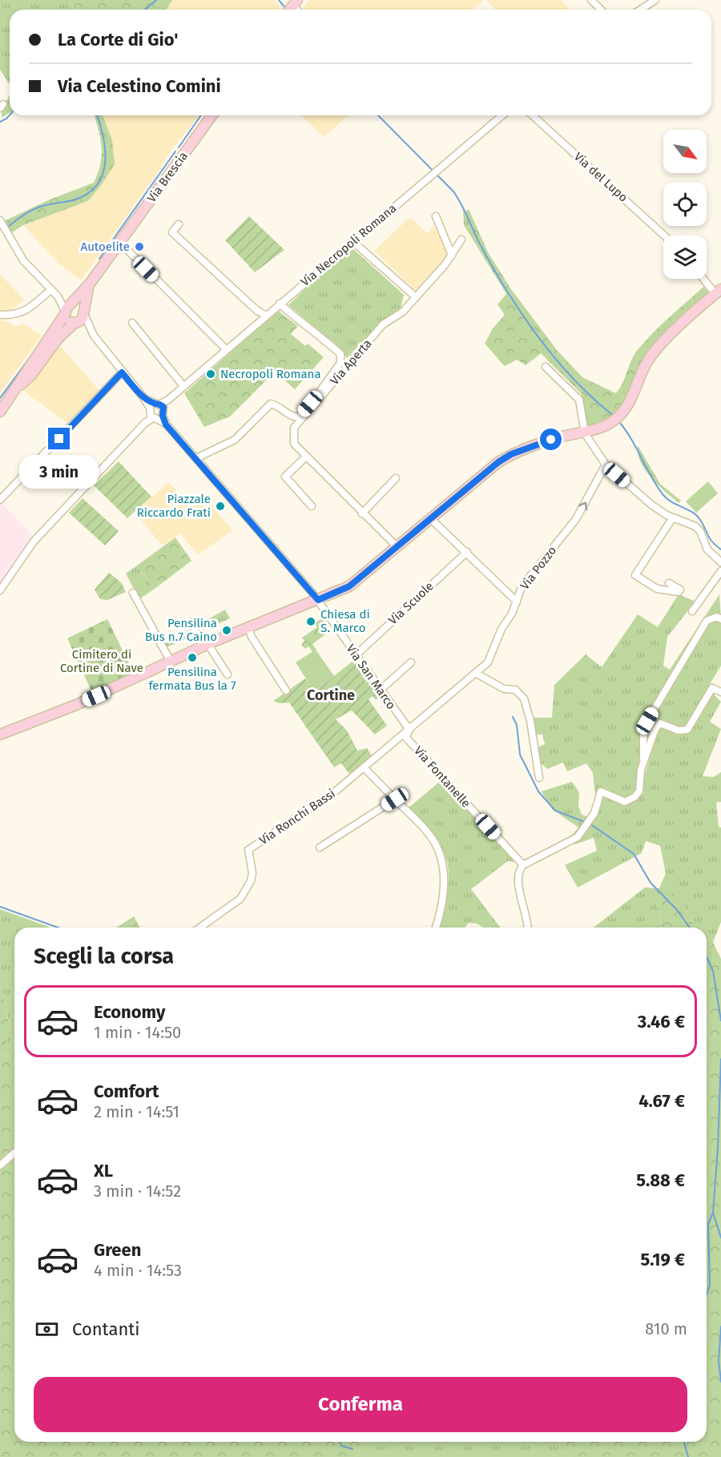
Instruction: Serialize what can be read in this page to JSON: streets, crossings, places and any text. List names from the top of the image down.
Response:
{
  "streets": {
    "street": [
      "Via Brescia",
      "Via del Lupo",
      "Via Necropoli Romana",
      "Via Aperta",
      "Via Pozzo",
      "Via Scuole",
      "Via San Marco",
      "Via Fontanelle",
      "Via Ronchi Bassi"
    ]
  },
  "crossings": [
    ["Via Necropoli Romana", "Via Aperta"],
    ["Via Necropoli Romana", "Via San Marco"],
    ["Via Aperta", "Via San Marco"],
    ["Via Pozzo", "Via San Marco"],
    ["Via Pozzo", "Via Fontanelle"],
    ["Via Pozzo", "Via Ronchi Bassi"],
    ["Via Scuole", "Via San Marco"],
    ["Via San Marco", "Via Fontanelle"],
    ["Via San Marco", "Via Ronchi Bassi"],
    ["Via Fontanelle", "Via Ronchi Bassi"]
  ],
  "one_way": ["Via Pozzo"],
  "districts": ["Cortine"],
  "parks": ["Cimitero di Cortine di Nave"],
  "places": [
    "Autoelite",
    "Necropoli Romana",
    "Piazzale Riccardo Frati",
    "Chiesa di S. Marco",
    "Pensilina Bus n.7 Caino",
    "Pensilina fermata Bus la 7"
  ],
  "north": "bottom right",
  "page": {
    "banner": ["La Corte di Gio'", "Via Celestino Comini"],
    "bubble": "3 min",
    "heading": "Scegli la corsa",
    "list": [
      {
        "name": "Economy",
        "note": "1 min · 14:50",
        "value": "3.46 €"
      },
      {
        "name": "Comfort",
        "note": "2 min · 14:51",
        "value": "4.67 €"
      },
      {
        "name": "XL",
        "note": "3 min · 14:52",
        "value": "5.88 €"
      },
      {
        "name": "Green",
        "note": "4 min · 14:53",
        "value": "5.19 €"
      }
    ],
    "pay": ["Contanti", "810 m"],
    "buttons": "Conferma"
  }
}
